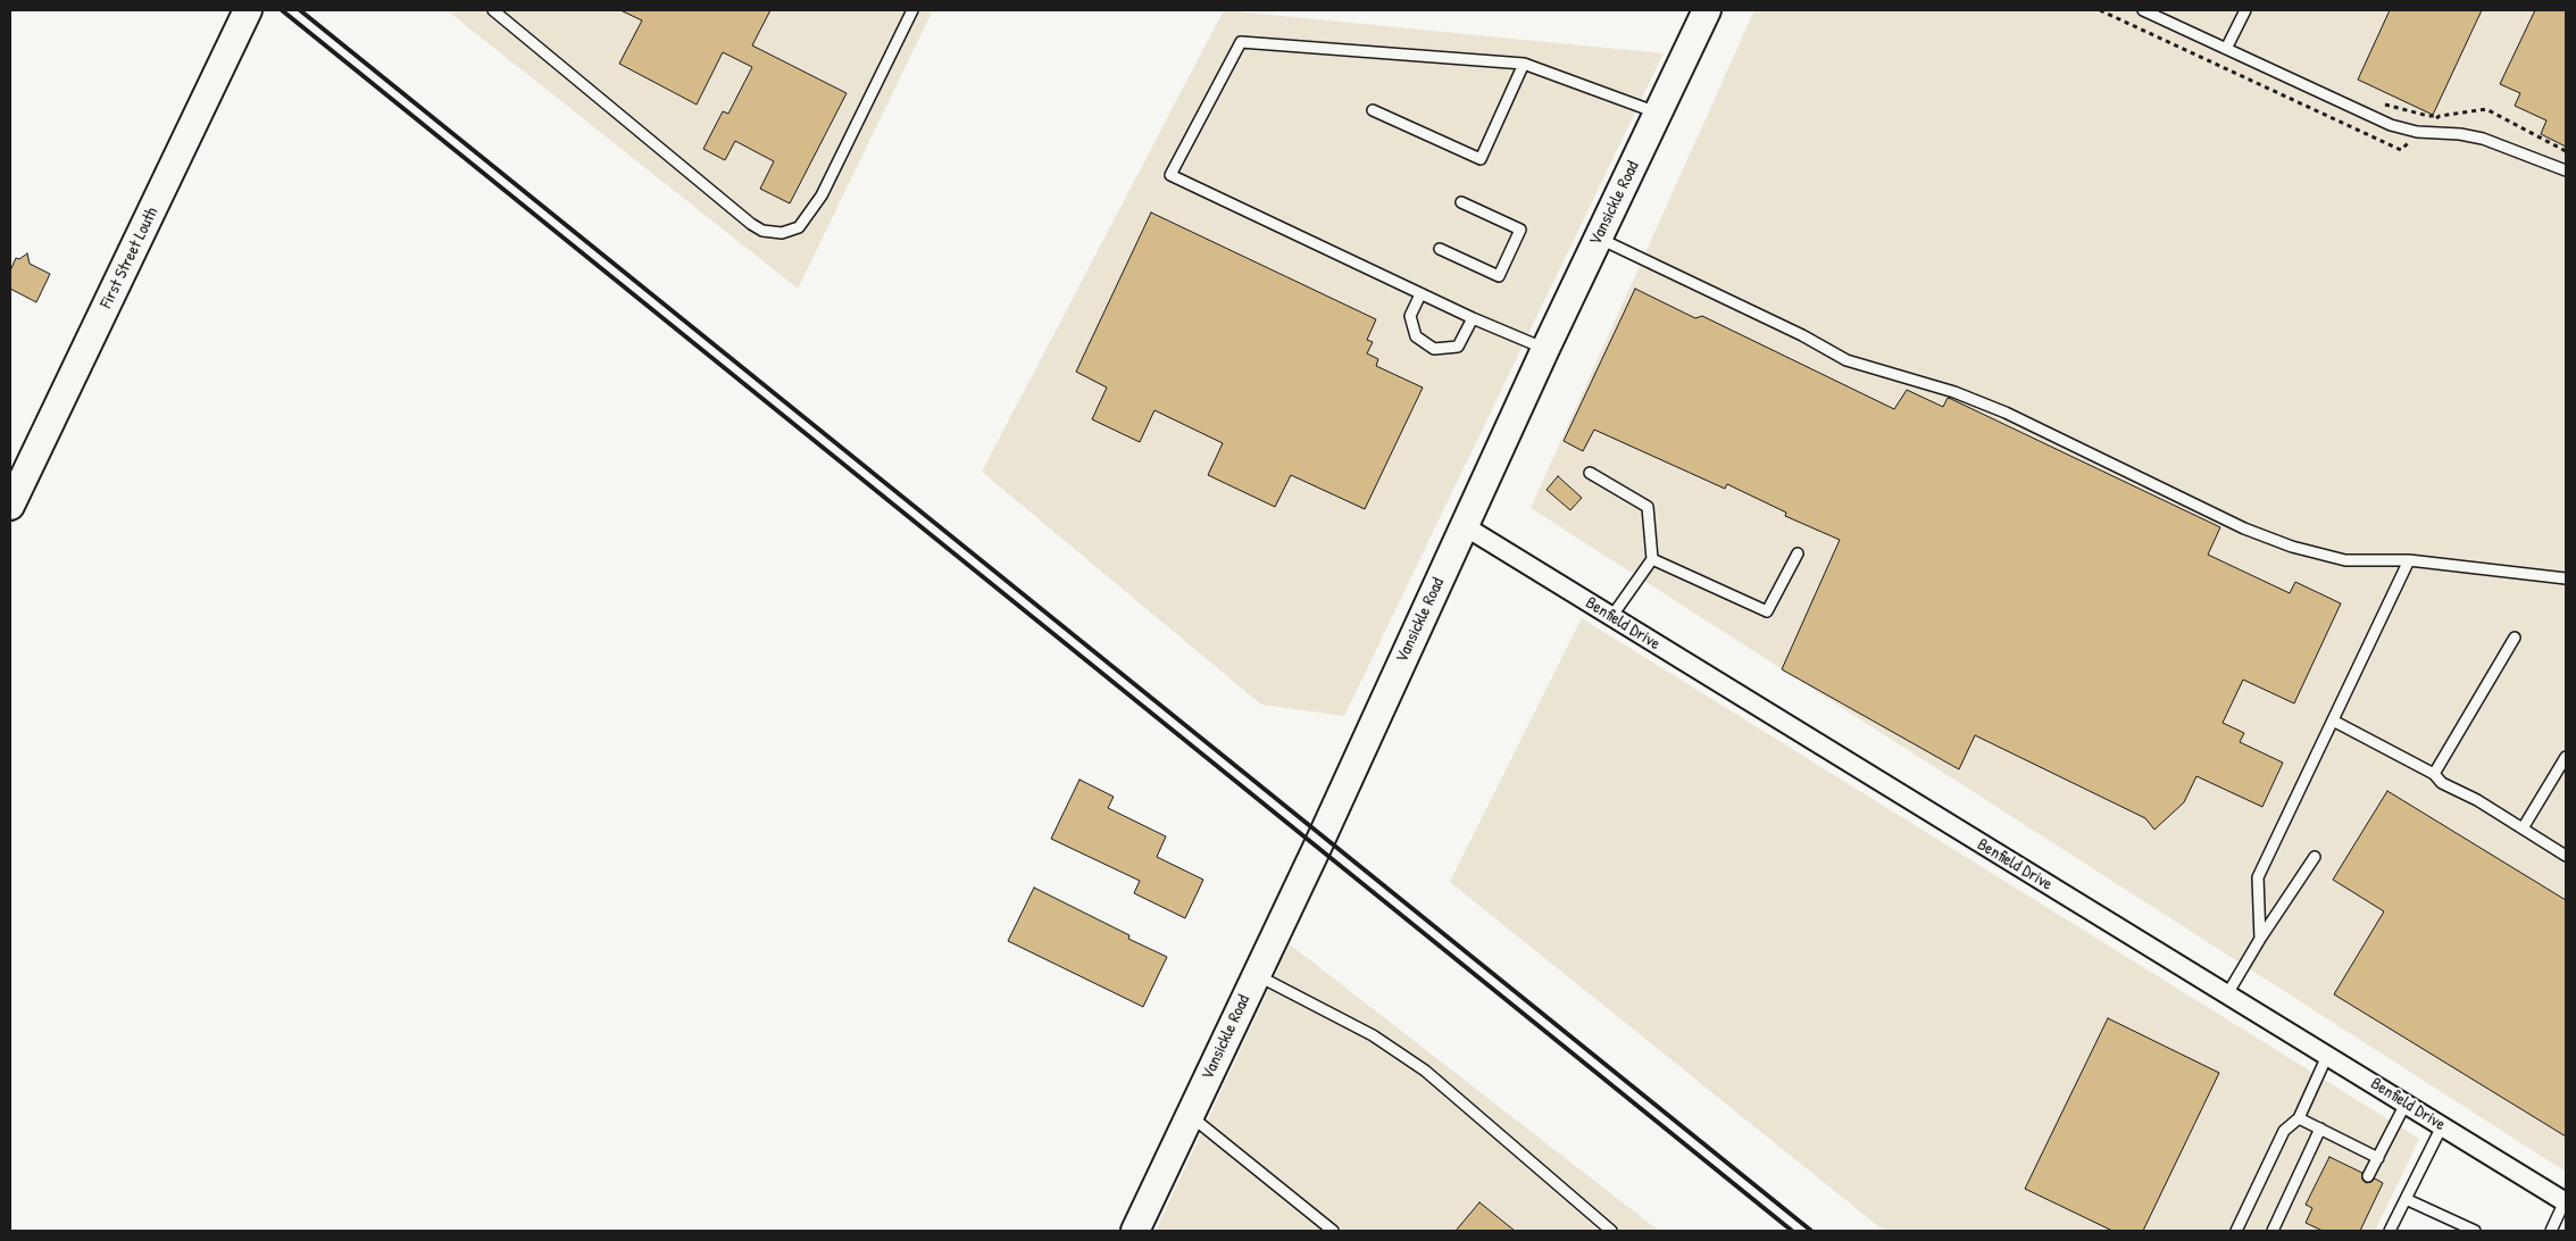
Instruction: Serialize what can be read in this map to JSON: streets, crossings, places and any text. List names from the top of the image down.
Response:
{
  "streets": {
    "street": ["Vansickle Road", "First Street Louth", "Benfield Drive"]
  },
  "crossings": [
    ["Vansickle Road", "Benfield Drive"]
  ]
}
